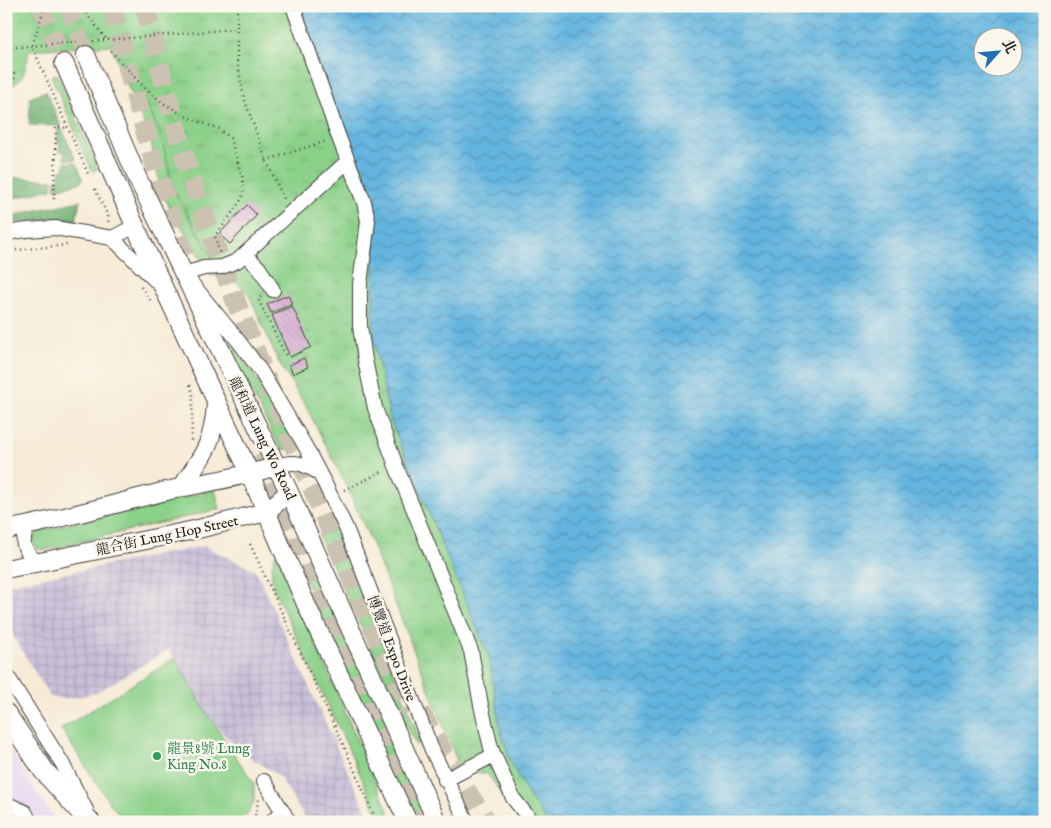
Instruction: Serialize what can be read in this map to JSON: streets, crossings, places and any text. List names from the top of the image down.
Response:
{
  "streets": {
    "main road": ["龍和道 Lung Wo Road", "龍合街 Lung Hop Street"],
    "street": ["博覽道 Expo Drive"]
  },
  "crossings": [
    ["龍和道 Lung Wo Road", "龍合街 Lung Hop Street"],
    ["龍和道 Lung Wo Road", "博覽道 Expo Drive"]
  ],
  "places": ["龍景8號 Lung King No.8"],
  "north": "top right"
}
